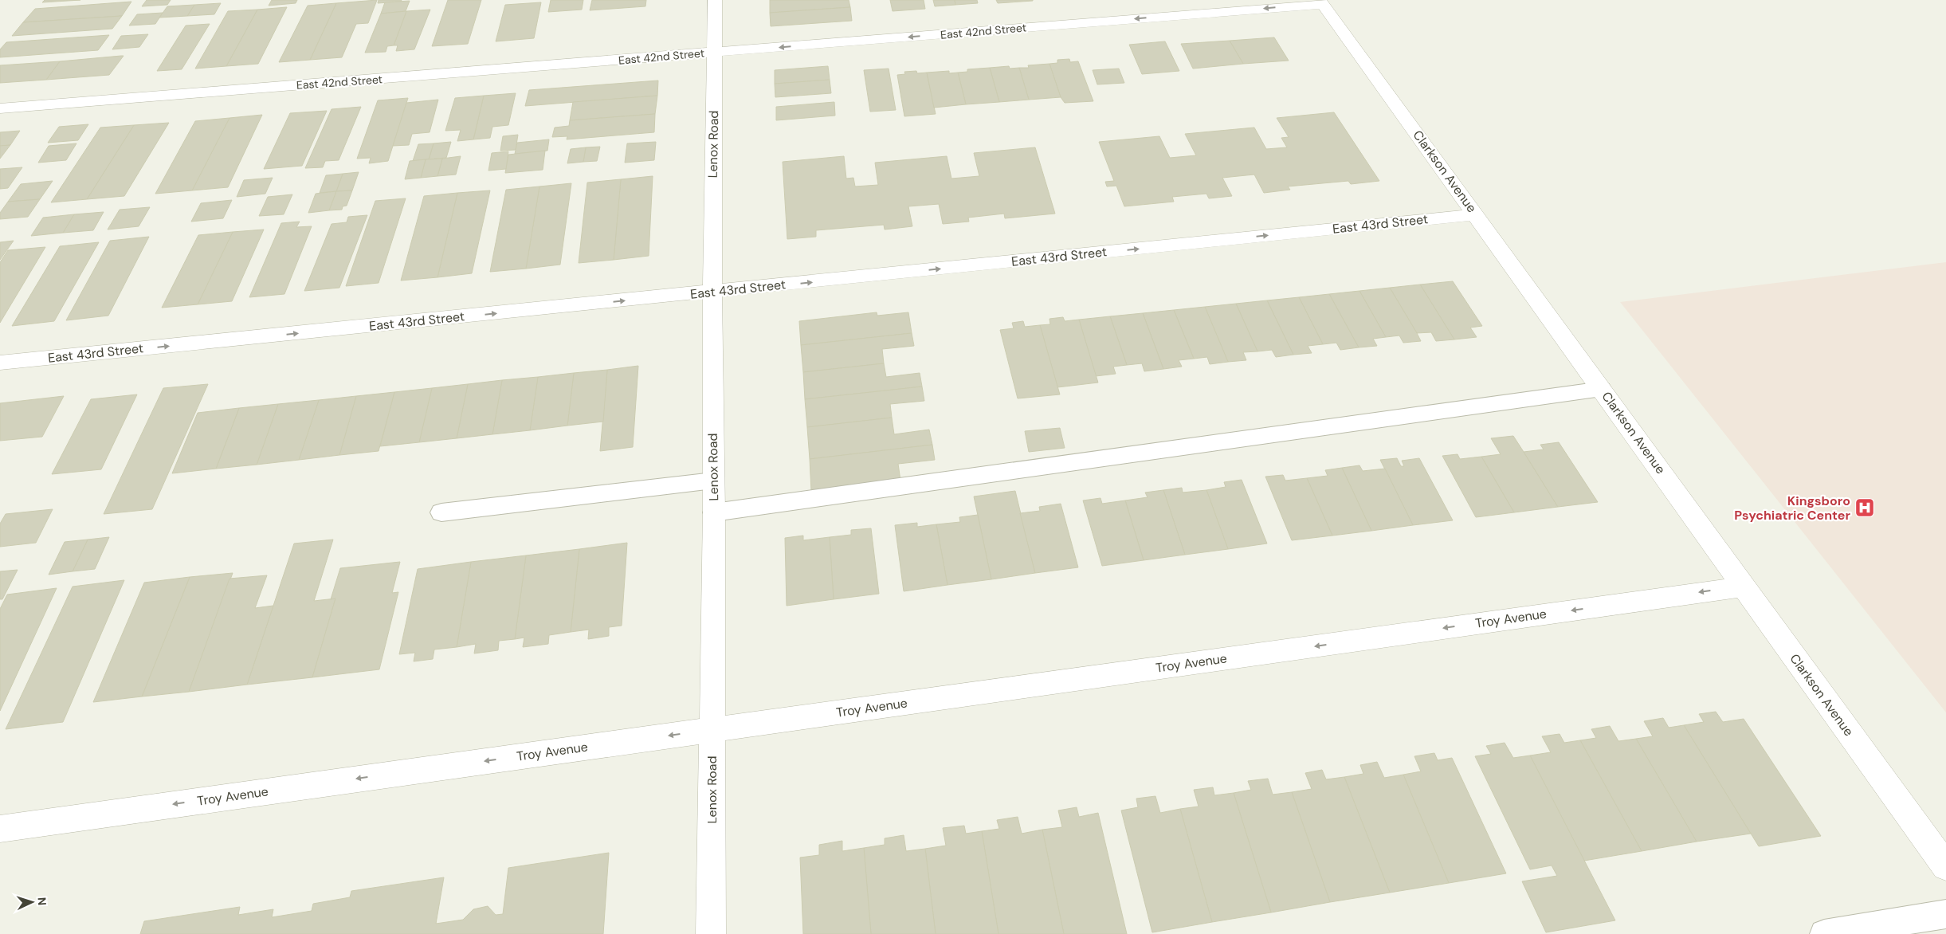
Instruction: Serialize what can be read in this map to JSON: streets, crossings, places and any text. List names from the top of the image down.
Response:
{
  "streets": {
    "street": [
      "East 42nd Street",
      "Lenox Road",
      "Clarkson Avenue",
      "East 43rd Street",
      "Troy Avenue"
    ]
  },
  "crossings": [
    ["East 42nd Street", "Lenox Road"],
    ["East 42nd Street", "Clarkson Avenue"],
    ["Lenox Road", "East 43rd Street"],
    ["Lenox Road", "Troy Avenue"],
    ["Clarkson Avenue", "East 43rd Street"],
    ["Clarkson Avenue", "Troy Avenue"]
  ],
  "one_way": ["East 42nd Street", "East 43rd Street", "Troy Avenue"],
  "places": {
    "hospital": ["Kingsboro Psychiatric Center"]
  },
  "north": "right"
}
